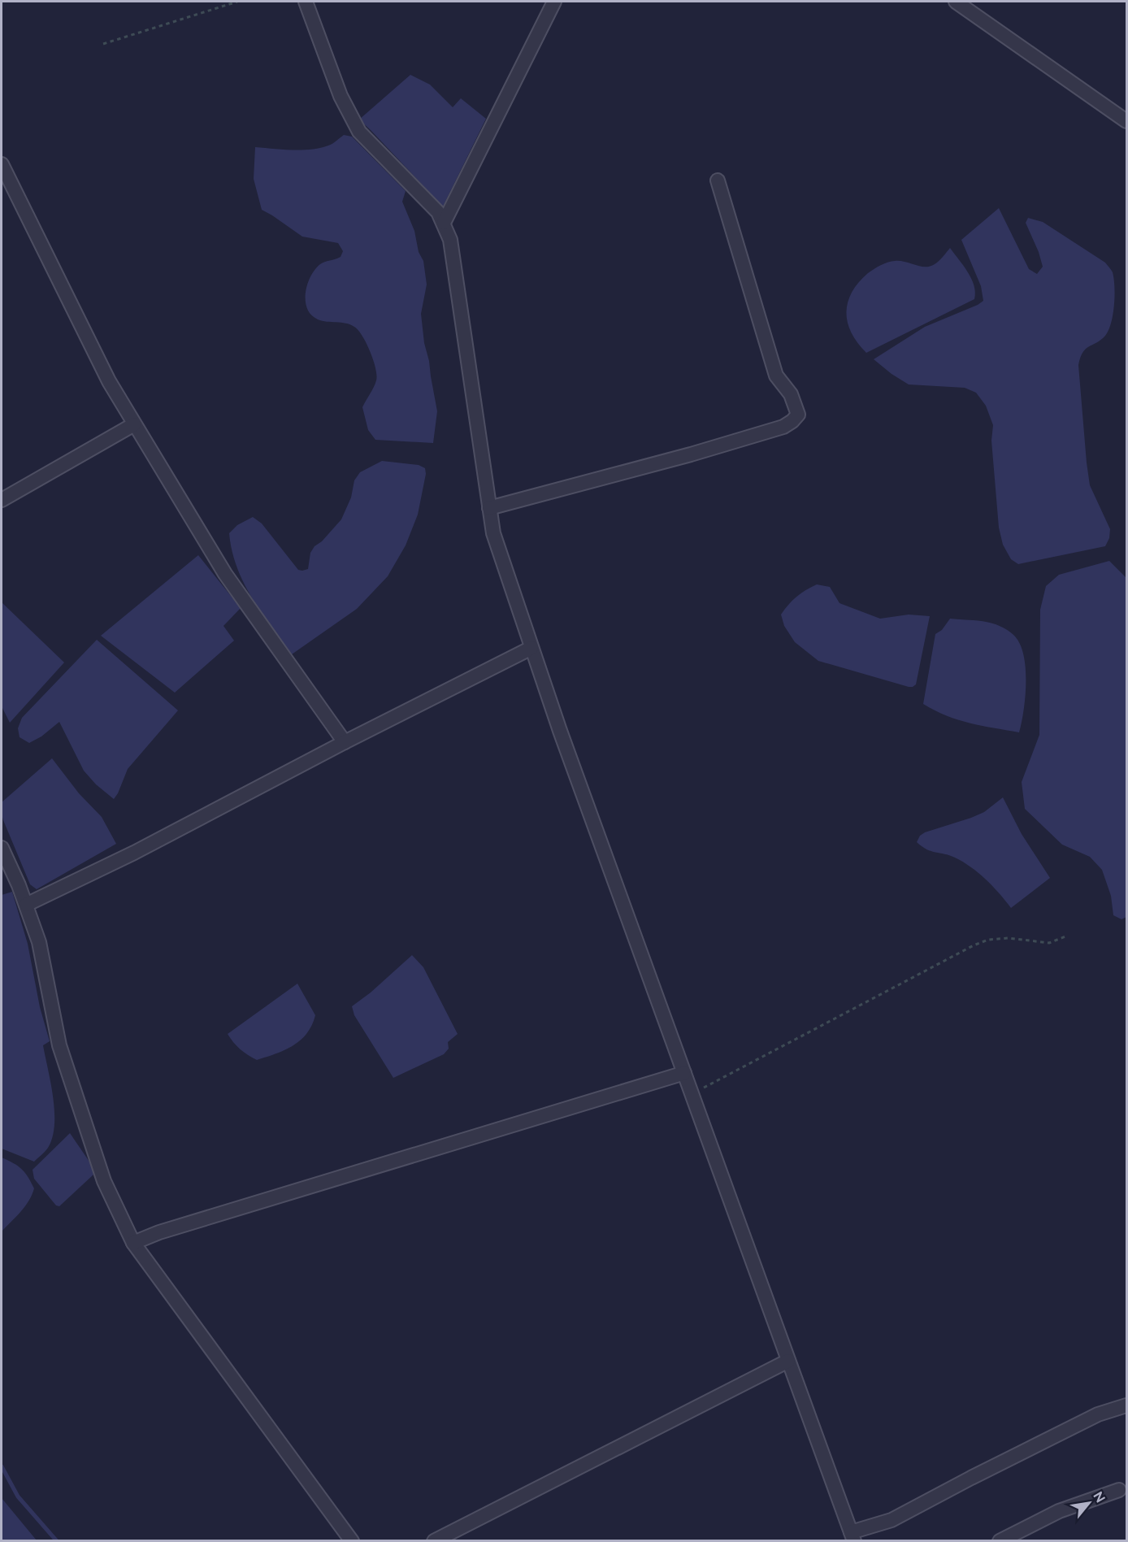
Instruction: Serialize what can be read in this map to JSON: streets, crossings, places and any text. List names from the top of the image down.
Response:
{
  "north": "top right"
}
